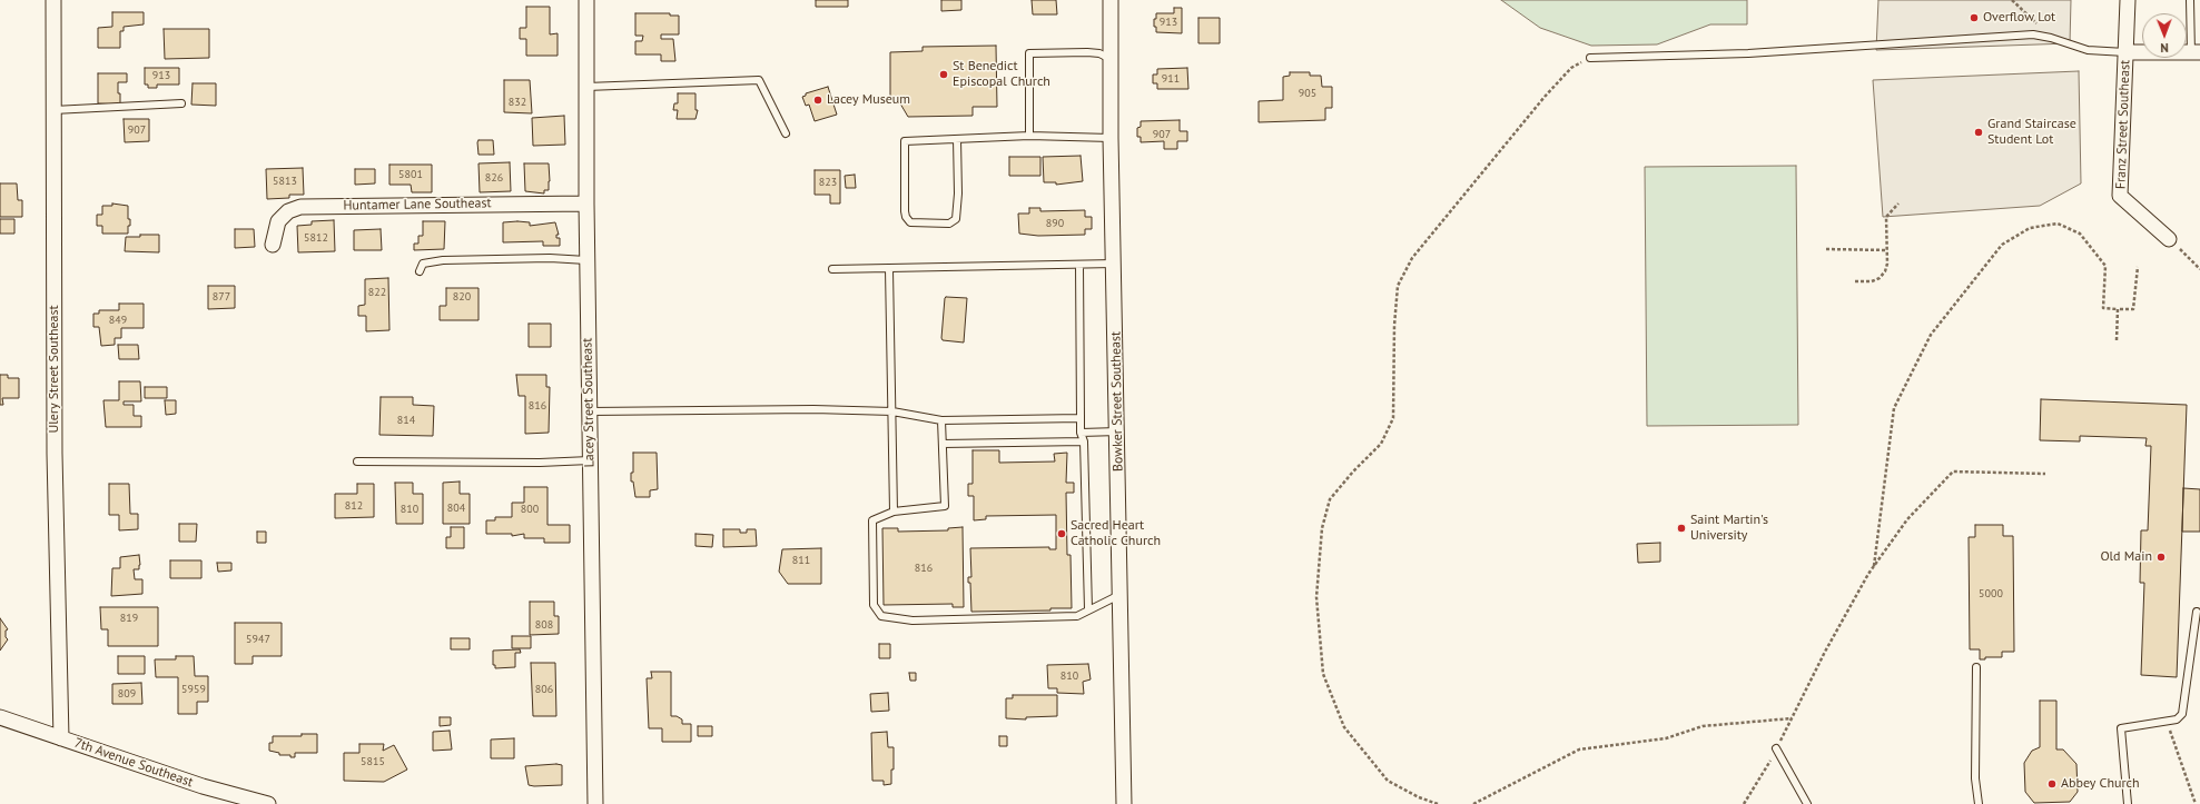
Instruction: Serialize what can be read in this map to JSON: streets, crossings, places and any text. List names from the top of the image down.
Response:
{
  "streets": {
    "street": [
      "Franz Street Southeast",
      "Huntamer Lane Southeast",
      "Ulery Street Southeast",
      "Bowker Street Southeast",
      "Lacey Street Southeast",
      "7th Avenue Southeast"
    ]
  },
  "crossings": [
    ["Huntamer Lane Southeast", "Lacey Street Southeast"],
    ["Ulery Street Southeast", "7th Avenue Southeast"]
  ],
  "places": [
    "Overflow Lot",
    "St Benedict Episcopal Church",
    "Lacey Museum",
    "Grand Staircase Student Lot",
    "Saint Martin's University",
    "Sacred Heart Catholic Church",
    "Old Main",
    "Abbey Church"
  ],
  "house_numbers": [
    "913",
    "913",
    "911",
    "905",
    "832",
    "907",
    "907",
    "5801",
    "826",
    "5813",
    "823",
    "890",
    "5812",
    "822",
    "877",
    "820",
    "849",
    "816",
    "814",
    "812",
    "804",
    "810",
    "800",
    "811",
    "816",
    "5000",
    "819",
    "808",
    "5947",
    "810",
    "5959",
    "806",
    "809",
    "5815"
  ],
  "north": "bottom"
}
